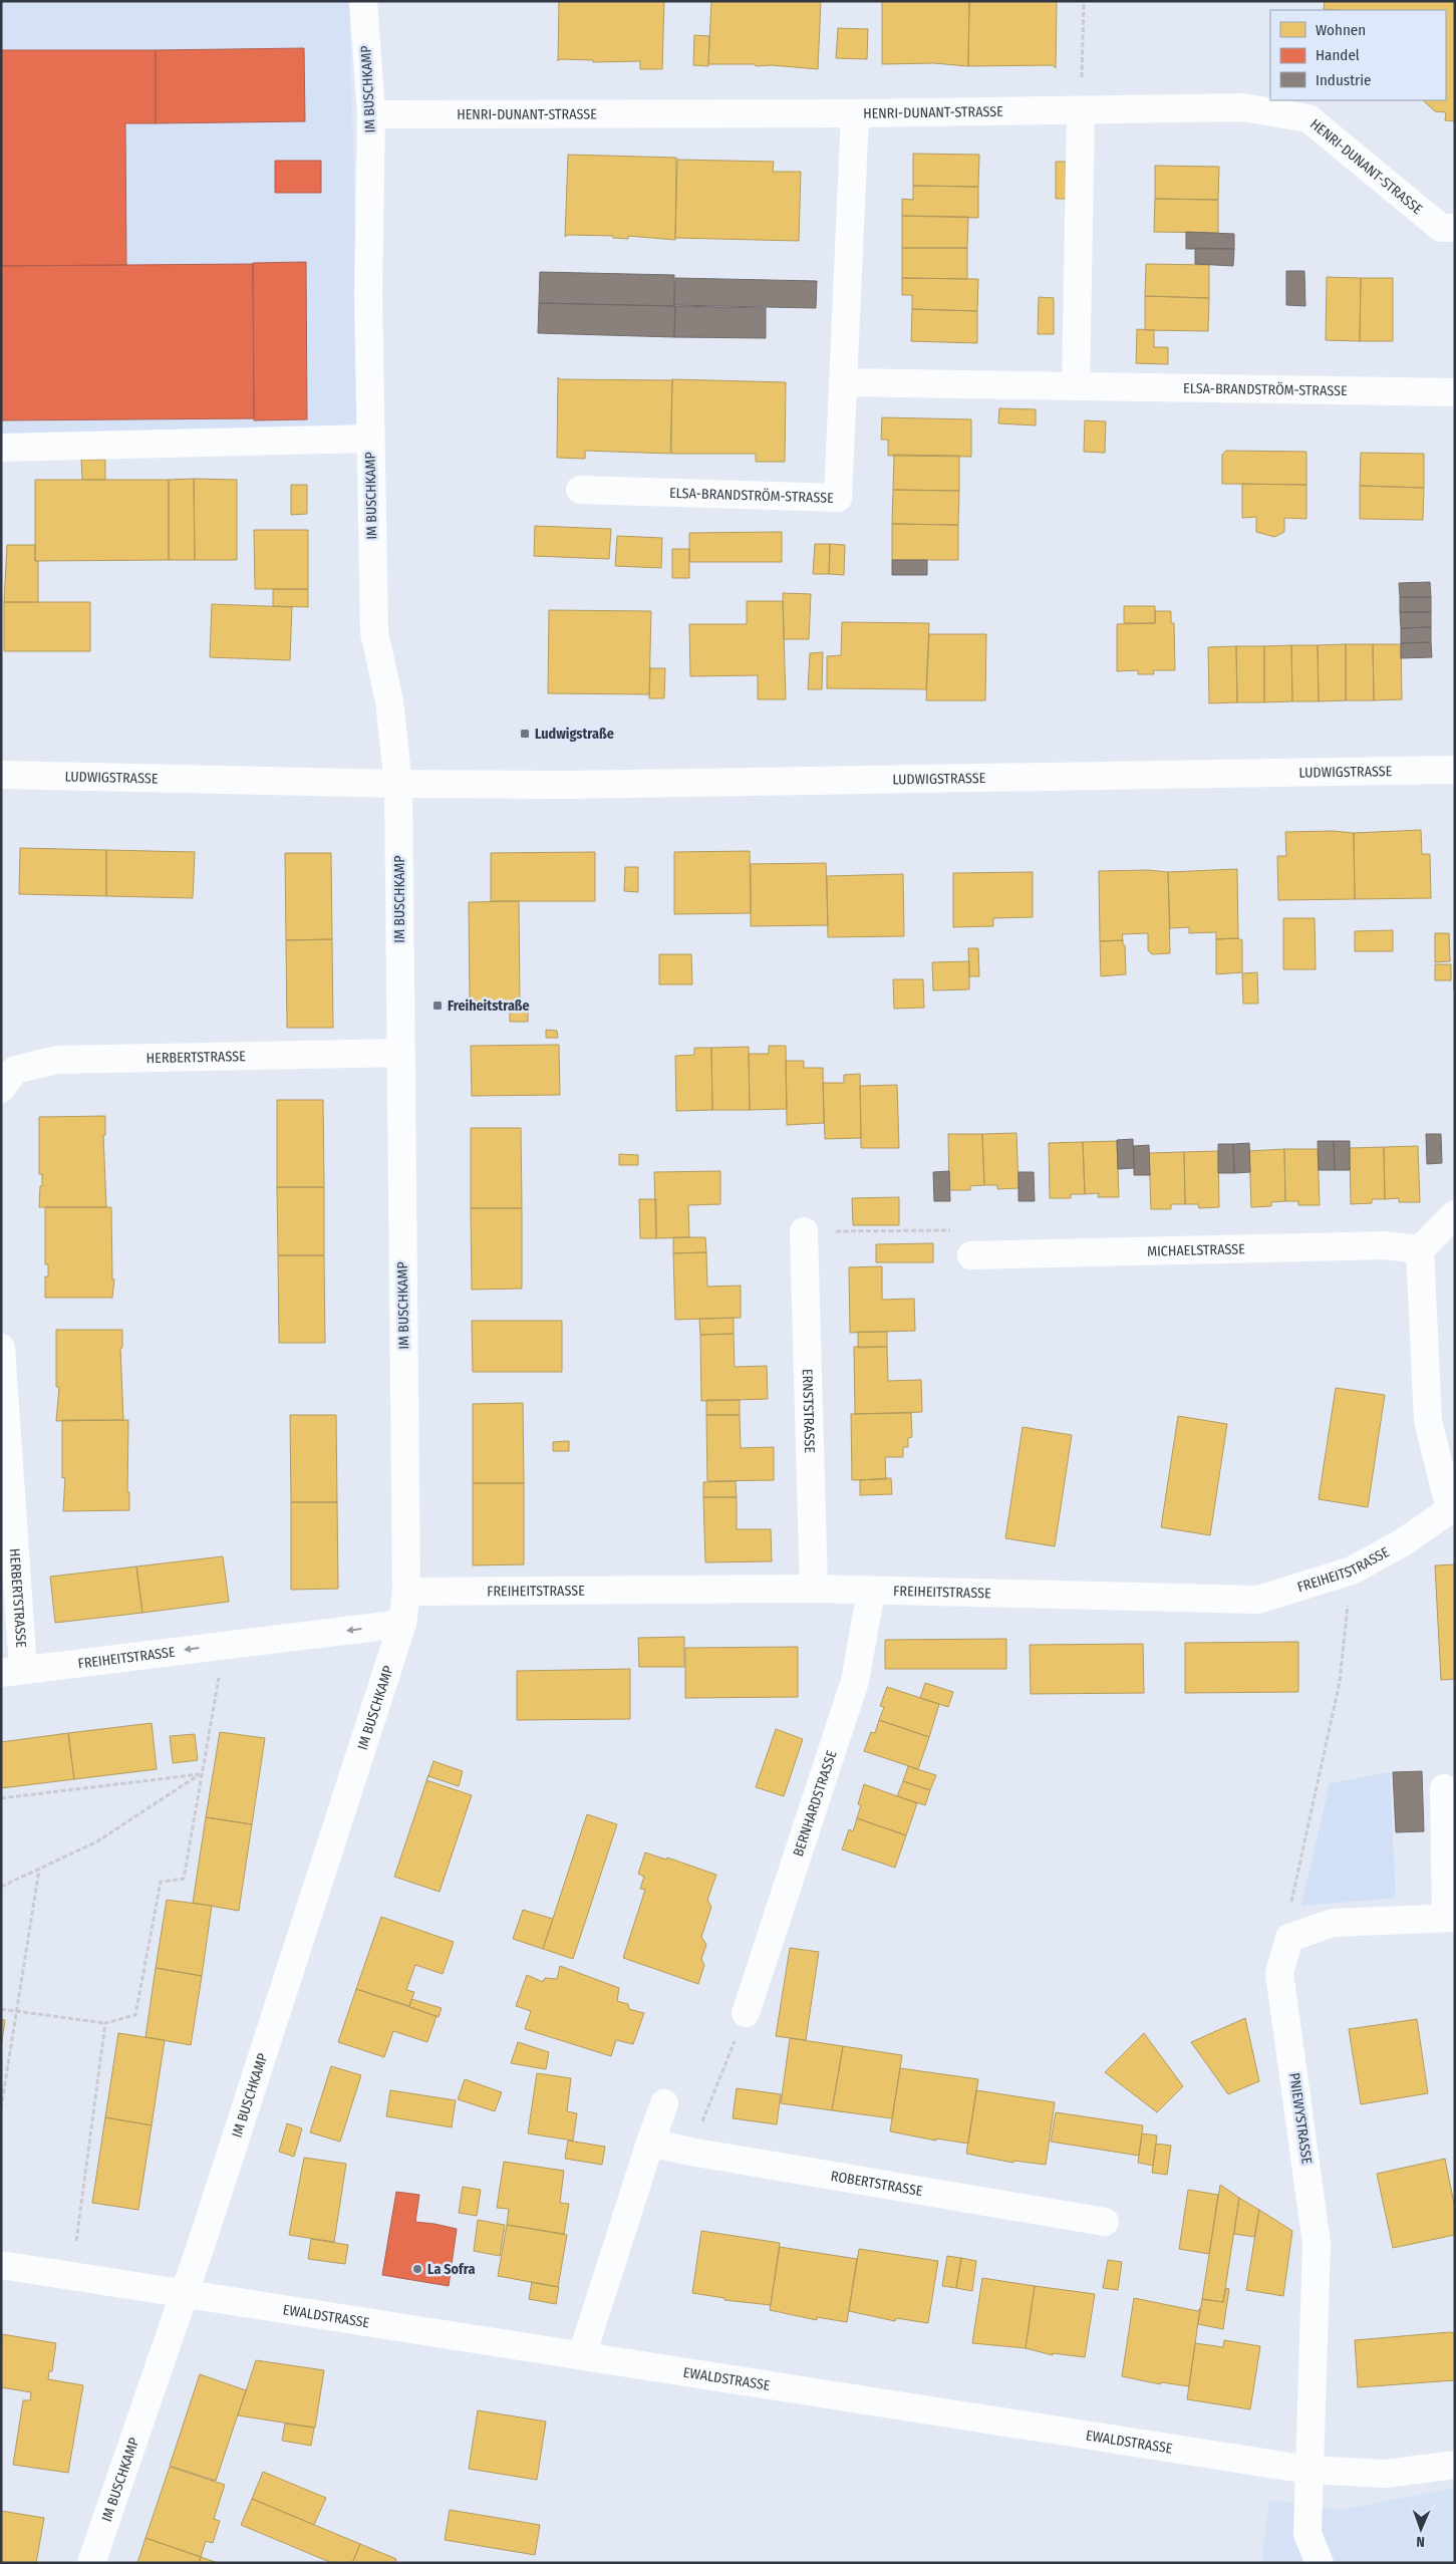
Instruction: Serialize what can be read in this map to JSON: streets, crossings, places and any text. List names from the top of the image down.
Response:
{
  "streets": {
    "street": [
      "IM BUSCHKAMP",
      "HENRI-DUNANT-STRASSE",
      "ELSA-BRANDSTRÖM-STRASSE",
      "LUDWIGSTRASSE",
      "HERBERTSTRASSE",
      "MICHAELSTRASSE",
      "ERNSTSTRASSE",
      "FREIHEITSTRASSE",
      "BERNHARDSTRASSE",
      "PNIEWYSTRASSE",
      "ROBERTSTRASSE",
      "EWALDSTRASSE"
    ]
  },
  "crossings": [
    ["IM BUSCHKAMP", "HENRI-DUNANT-STRASSE"],
    ["IM BUSCHKAMP", "LUDWIGSTRASSE"],
    ["IM BUSCHKAMP", "HERBERTSTRASSE"],
    ["IM BUSCHKAMP", "FREIHEITSTRASSE"],
    ["IM BUSCHKAMP", "EWALDSTRASSE"],
    ["HENRI-DUNANT-STRASSE", "ELSA-BRANDSTRÖM-STRASSE"],
    ["HERBERTSTRASSE", "FREIHEITSTRASSE"],
    ["ERNSTSTRASSE", "FREIHEITSTRASSE"],
    ["FREIHEITSTRASSE", "BERNHARDSTRASSE"],
    ["PNIEWYSTRASSE", "EWALDSTRASSE"]
  ],
  "places": {
    "transit": ["Ludwigstraße", "Freiheitstraße"],
    "other": ["La Sofra"]
  },
  "legend": ["Wohnen", "Handel", "Industrie"],
  "north": "bottom"
}
